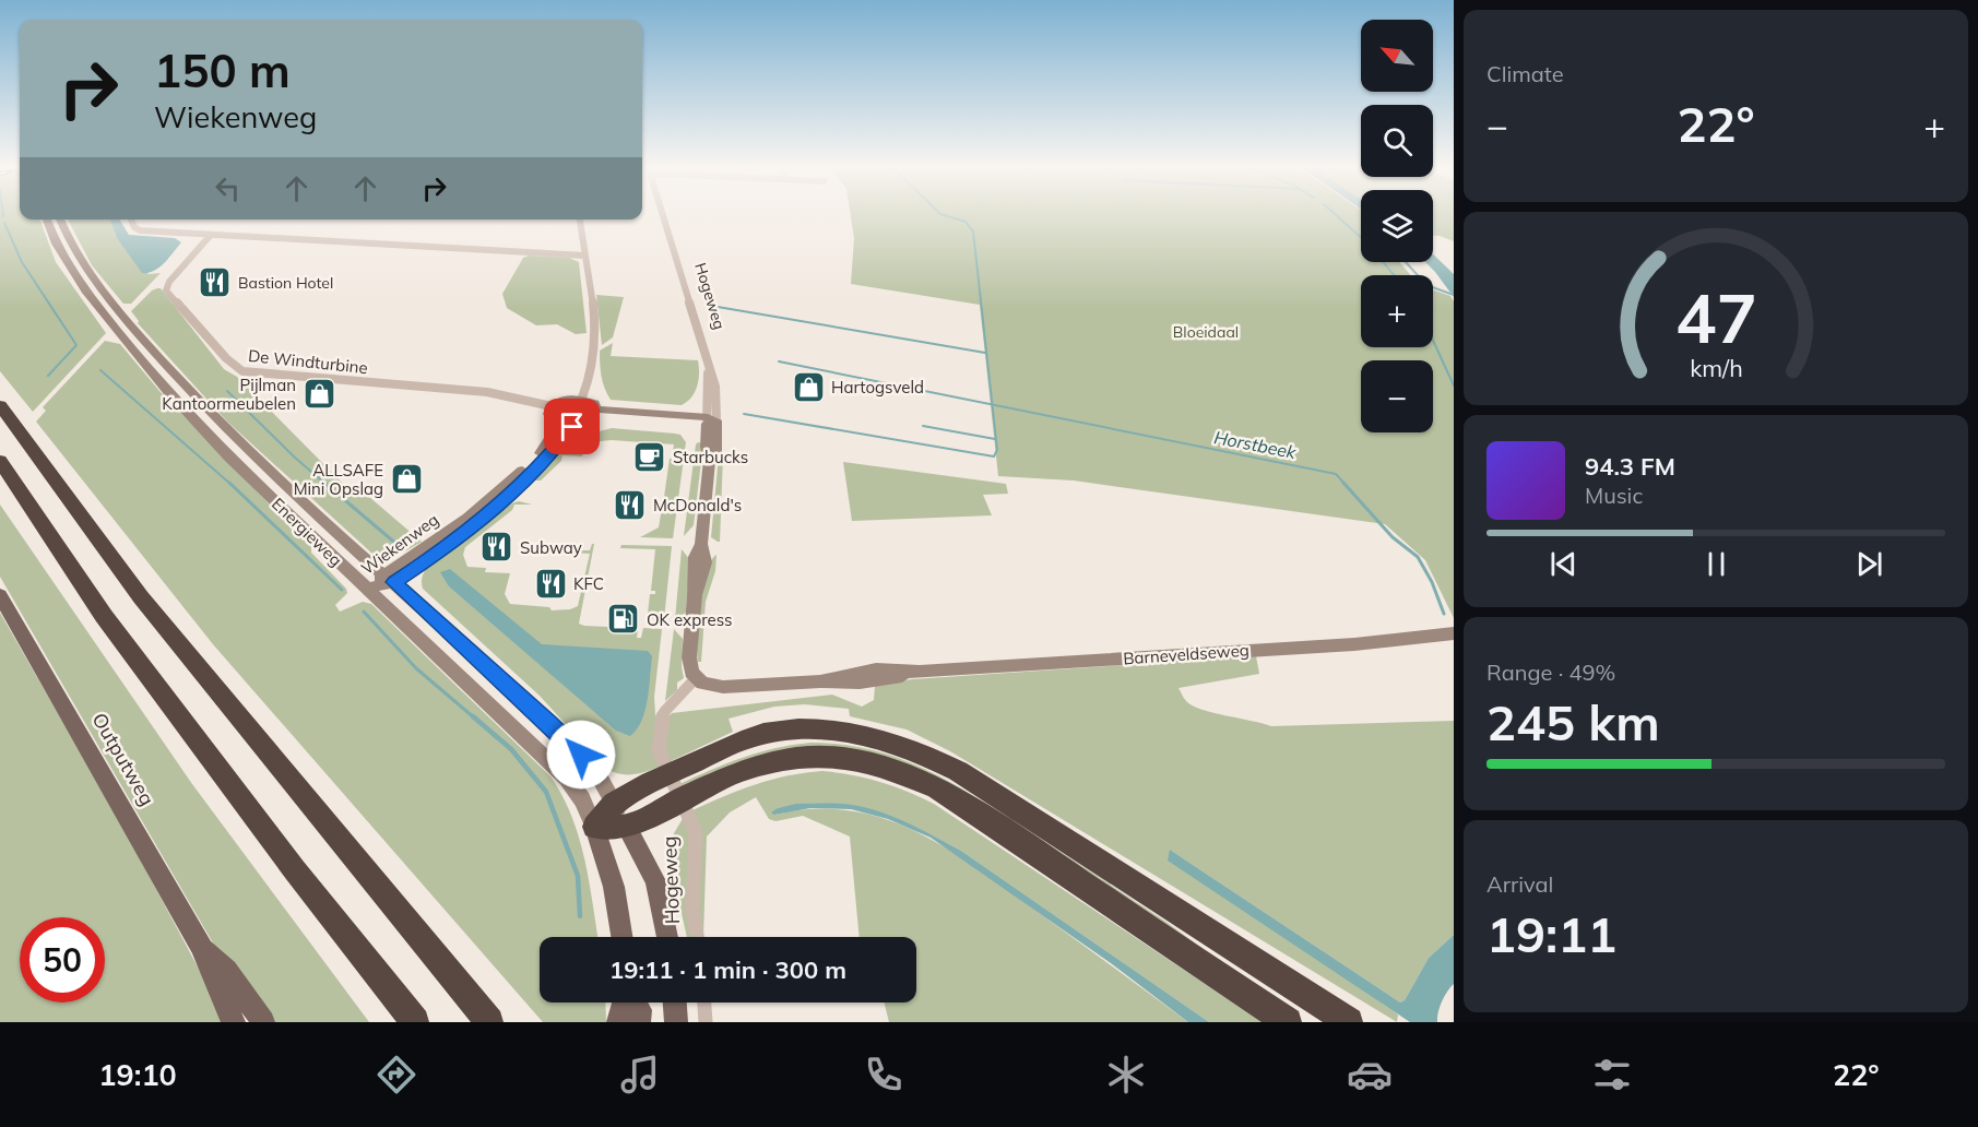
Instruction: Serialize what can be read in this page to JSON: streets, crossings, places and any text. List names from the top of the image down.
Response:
{
  "streets": {
    "main road": [
      "Hogeweg",
      "Energieweg",
      "Wiekenweg",
      "Barneveldseweg",
      "Outputweg"
    ],
    "street": ["De Windturbine"]
  },
  "crossings": [
    ["Hogeweg", "Energieweg"],
    ["Hogeweg", "Barneveldseweg"],
    ["Energieweg", "Wiekenweg"]
  ],
  "water": ["Horstbeek"],
  "parks": ["Bloeidaal"],
  "places": {
    "restaurant": [
      "Bastion Hotel",
      "McDonald's",
      "Subway",
      "KFC"
    ],
    "shop": ["Hartogsveld", "Pijlman Kantoormeubelen", "ALLSAFE Mini Opslag"],
    "cafe": ["Starbucks"],
    "fuel station": ["OK express"]
  },
  "north": "top left",
  "page": {
    "tile": [
      "Climate",
      ["Range · 49%", "245 km"],
      ["Arrival", "19:11"]
    ],
    "map_buttons": ["+", "−"],
    "turn": ["150 m", "Wiekenweg"],
    "heat": ["−", "22°", "+"],
    "song": ["94.3 FM", "Music"],
    "limit": "50",
    "trip": "19:11 · 1 min · 300 m",
    "tabs": ["19:10", "22°"],
    "gauge": ["47", "km/h"]
  }
}
